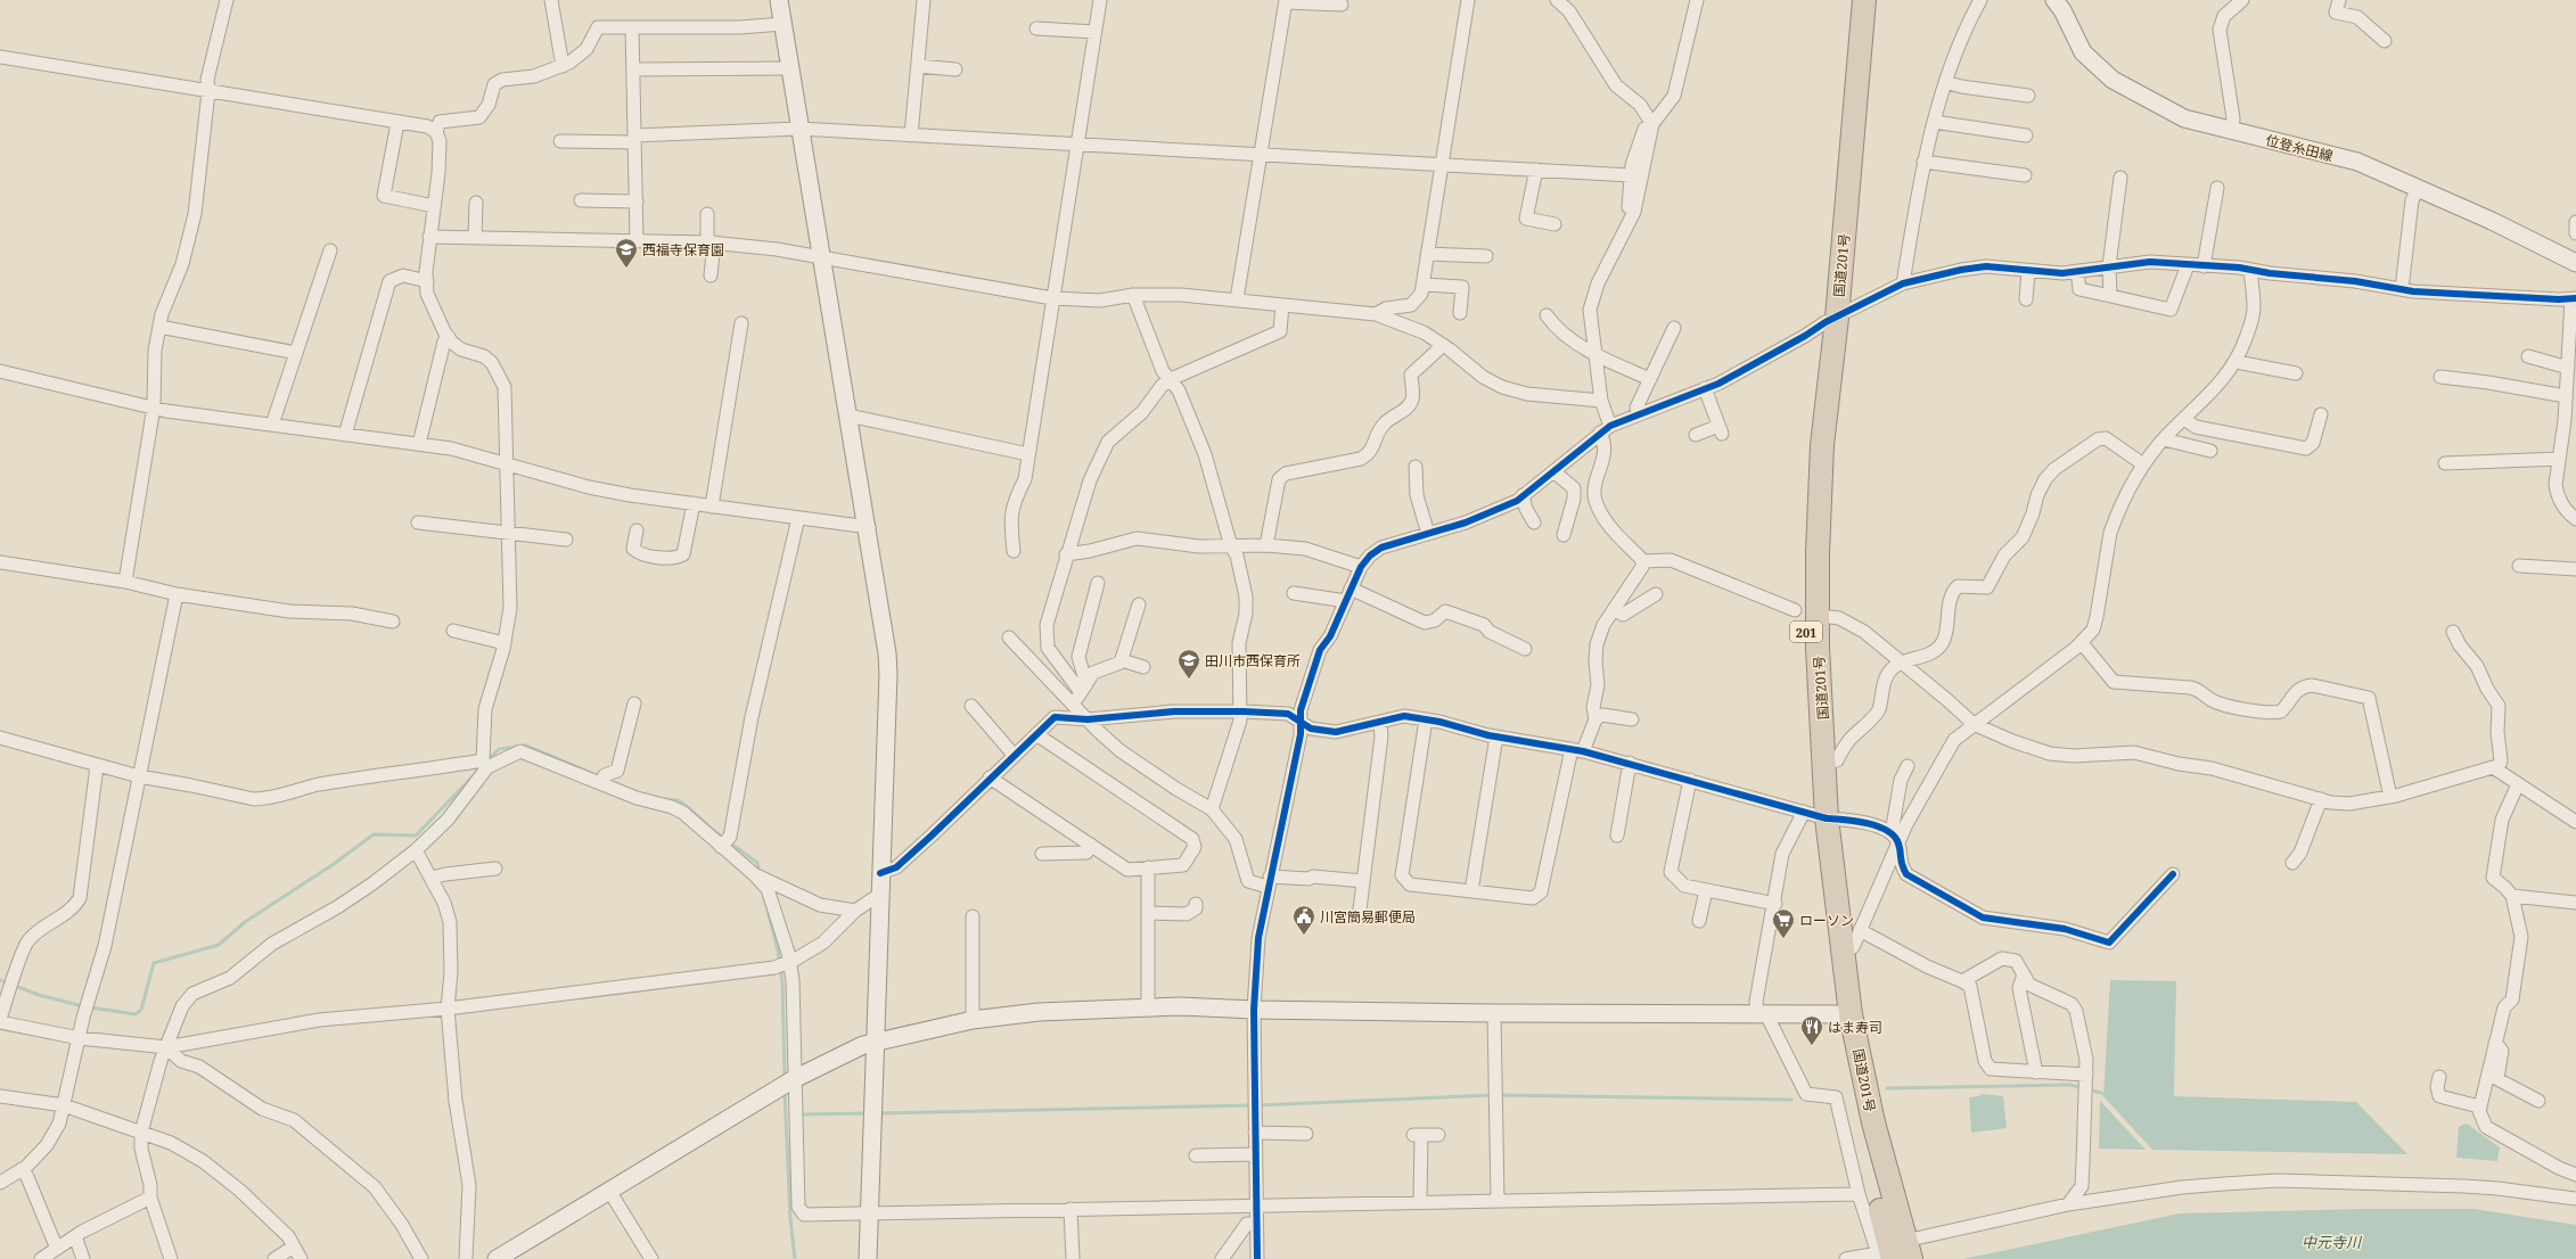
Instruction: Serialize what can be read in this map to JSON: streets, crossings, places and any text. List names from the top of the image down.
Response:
{
  "streets": {
    "highway": ["国道201号", "201"],
    "street": ["位登糸田線"]
  },
  "water": ["中元寺川"],
  "places": {
    "school or university": ["西福寺保育園", "田川市西保育所"],
    "public building": ["川宮簡易郵便局"],
    "supermarket": ["ローソン"],
    "restaurant": ["はま寿司"]
  }
}
